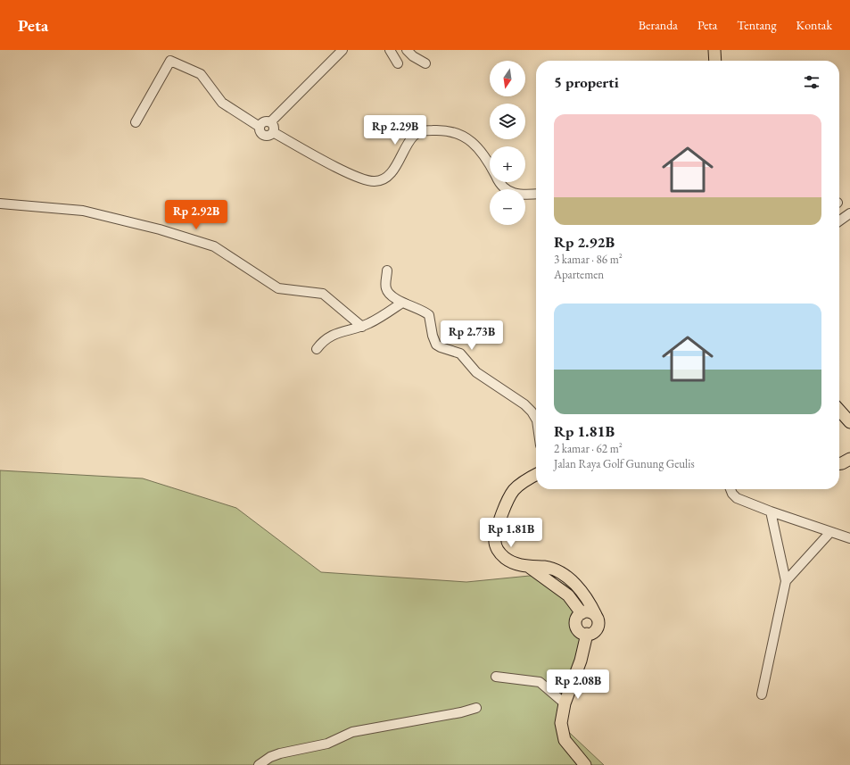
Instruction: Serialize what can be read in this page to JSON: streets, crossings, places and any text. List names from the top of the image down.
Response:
{
  "north": "bottom",
  "page": {
    "header": "Peta",
    "nav": [
      "Beranda",
      "Peta",
      "Tentang",
      "Kontak"
    ],
    "map_buttons": ["+", "−"],
    "heading": "5 properti",
    "list": [
      {
        "name": "Rp 2.92B",
        "note": "3 kamar · 86 m² · Apartemen"
      },
      {
        "name": "Rp 1.81B",
        "note": "2 kamar · 62 m² · Jalan Raya Golf Gunung Geulis"
      }
    ],
    "price": [
      "Rp 2.29B",
      "Rp 2.92B",
      "Rp 2.73B",
      "Rp 1.81B",
      "Rp 2.08B"
    ]
  }
}
